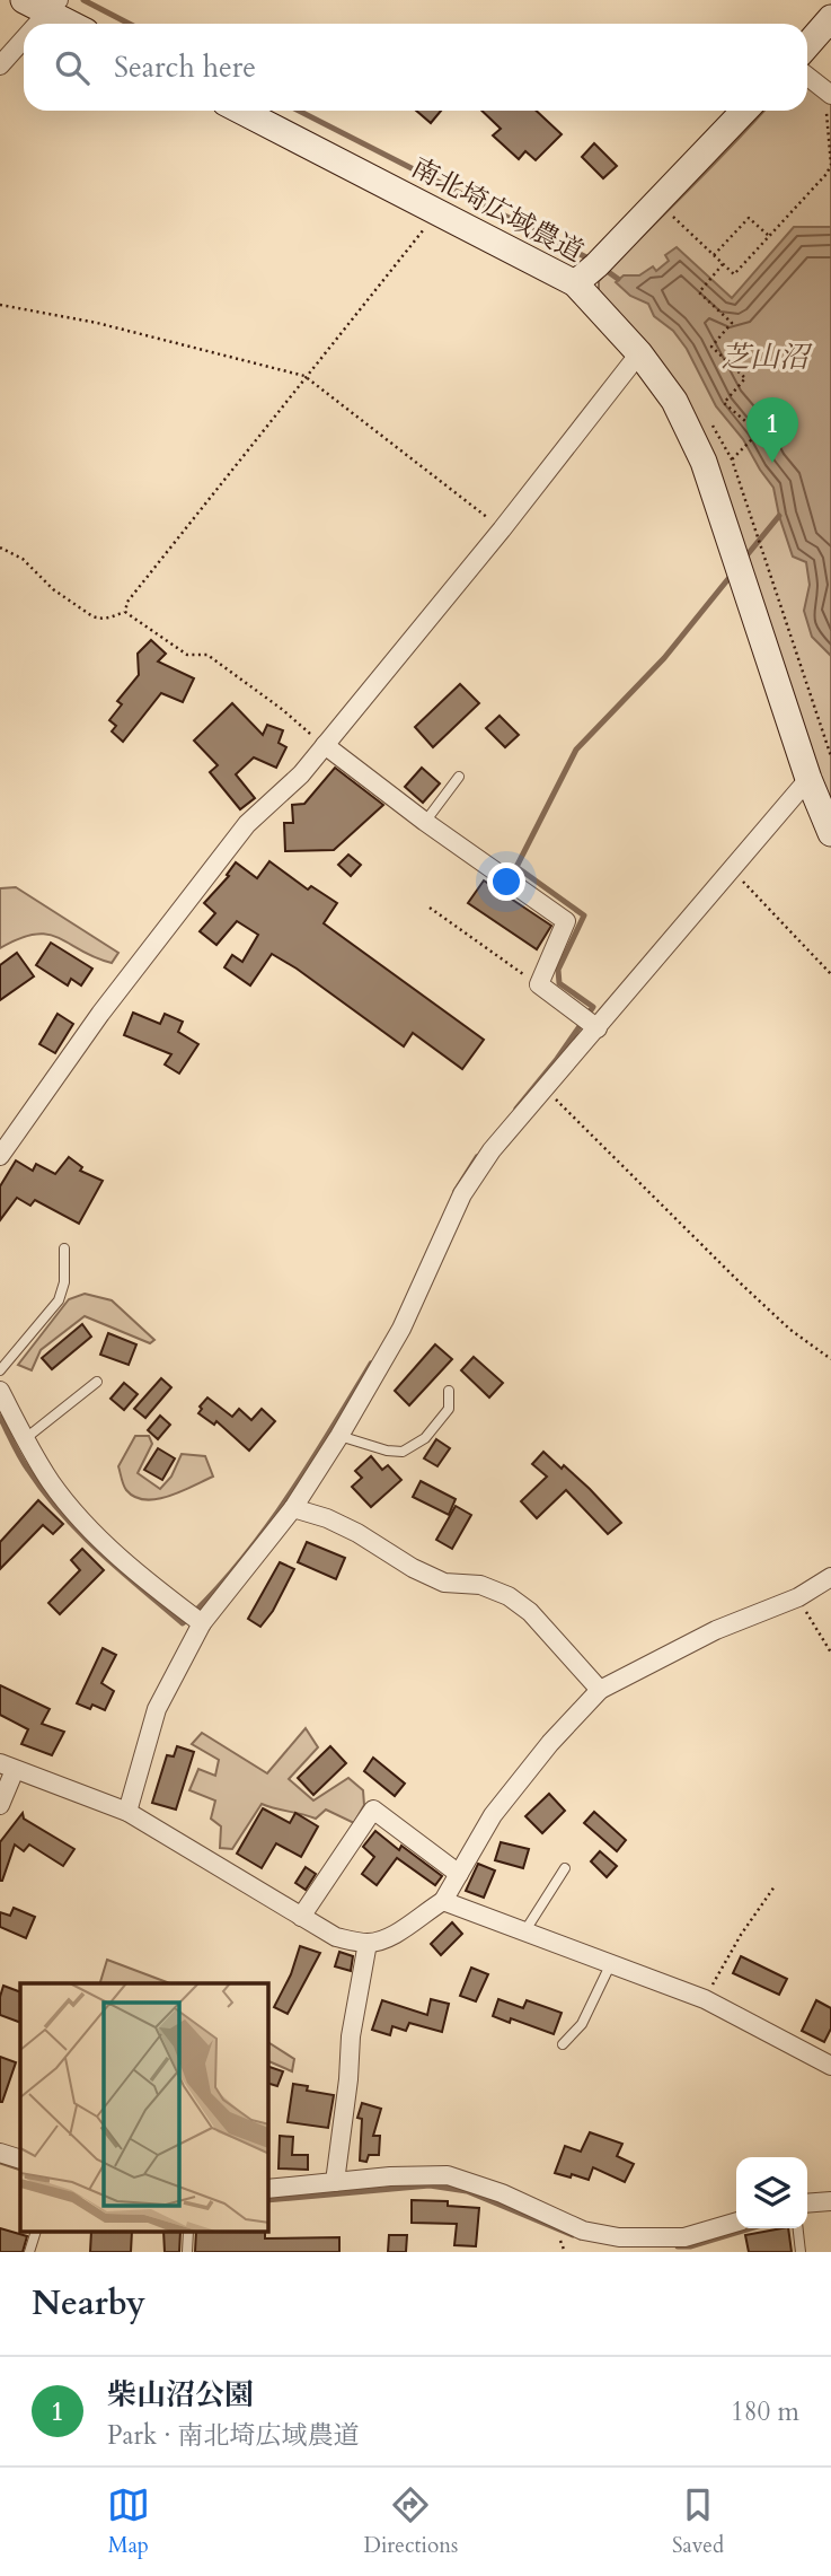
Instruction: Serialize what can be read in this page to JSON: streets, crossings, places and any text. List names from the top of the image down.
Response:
{
  "streets": {
    "street": ["南北埼広域農道"]
  },
  "water": ["芝山沼"],
  "page": {
    "search": "Search here",
    "pins": "1",
    "heading": "Nearby",
    "list": [
      {
        "mark": "1",
        "name": "柴山沼公園",
        "note": "Park · 南北埼広域農道",
        "value": "180 m"
      }
    ],
    "nav": ["Map", "Directions", "Saved"]
  }
}
